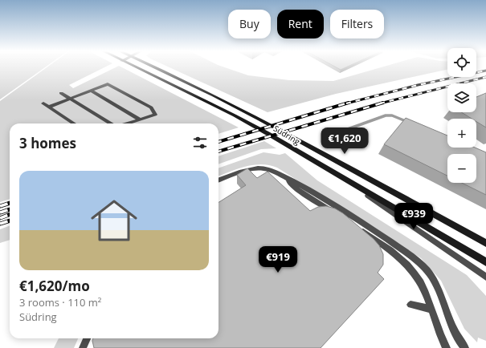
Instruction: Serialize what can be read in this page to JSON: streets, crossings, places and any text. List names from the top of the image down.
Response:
{
  "streets": {
    "main road": ["Südring"]
  },
  "page": {
    "chip": ["Buy", "Rent", "Filters"],
    "map_buttons": ["+", "−"],
    "heading": "3 homes",
    "price": ["€1,620", "€939", "€919"],
    "list": [
      {
        "name": "€1,620/mo",
        "note": "3 rooms · 110 m² · Südring"
      }
    ]
  }
}
